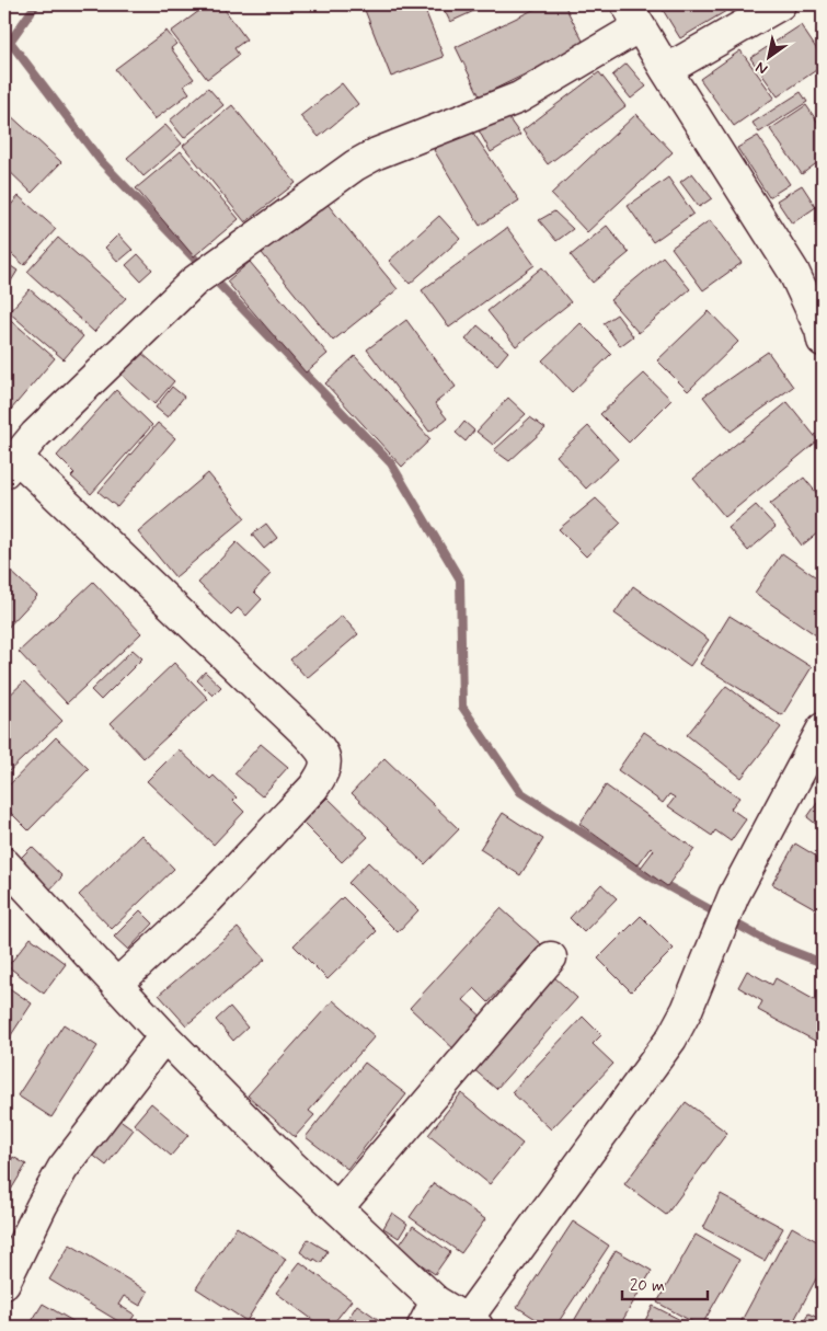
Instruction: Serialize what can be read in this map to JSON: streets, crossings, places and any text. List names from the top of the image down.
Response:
{
  "scale_bar": "20 m",
  "north": "bottom left"
}
